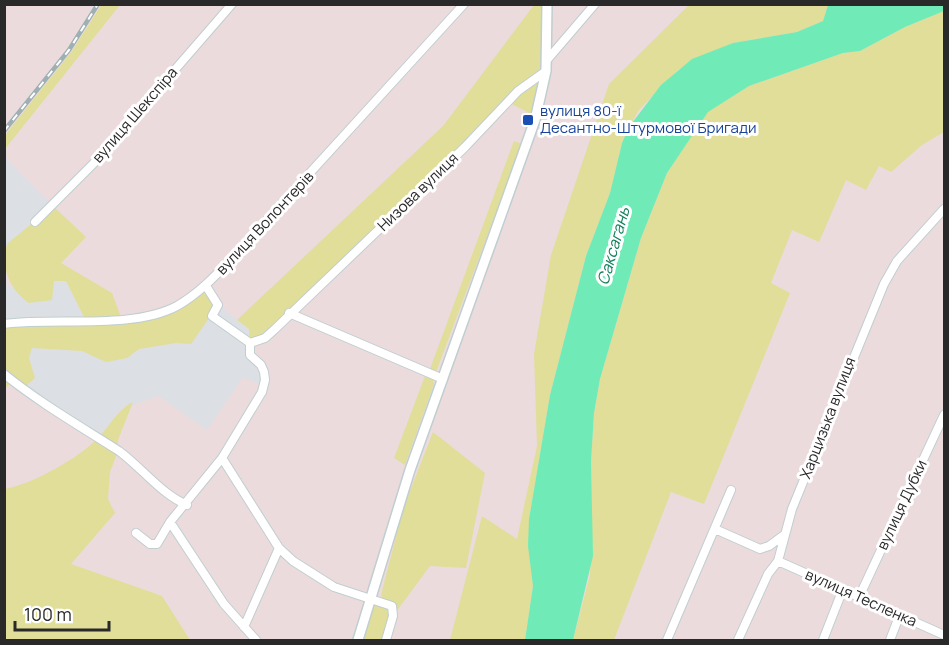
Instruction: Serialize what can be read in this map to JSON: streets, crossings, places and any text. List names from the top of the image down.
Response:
{
  "streets": {
    "street": [
      "вулиця Шекспіра",
      "Низова вулиця",
      "вулиця Волонтерів",
      "Харцизька вулиця",
      "вулиця Дубки",
      "вулиця Тесленка"
    ]
  },
  "crossings": [
    ["Харцизька вулиця", "вулиця Тесленка"],
    ["вулиця Дубки", "вулиця Тесленка"]
  ],
  "water": ["Саксагань"],
  "places": {
    "transit": ["вулиця 80-ї Десантно-Штурмової Бригади"]
  },
  "scale_bar": "100 m"
}
